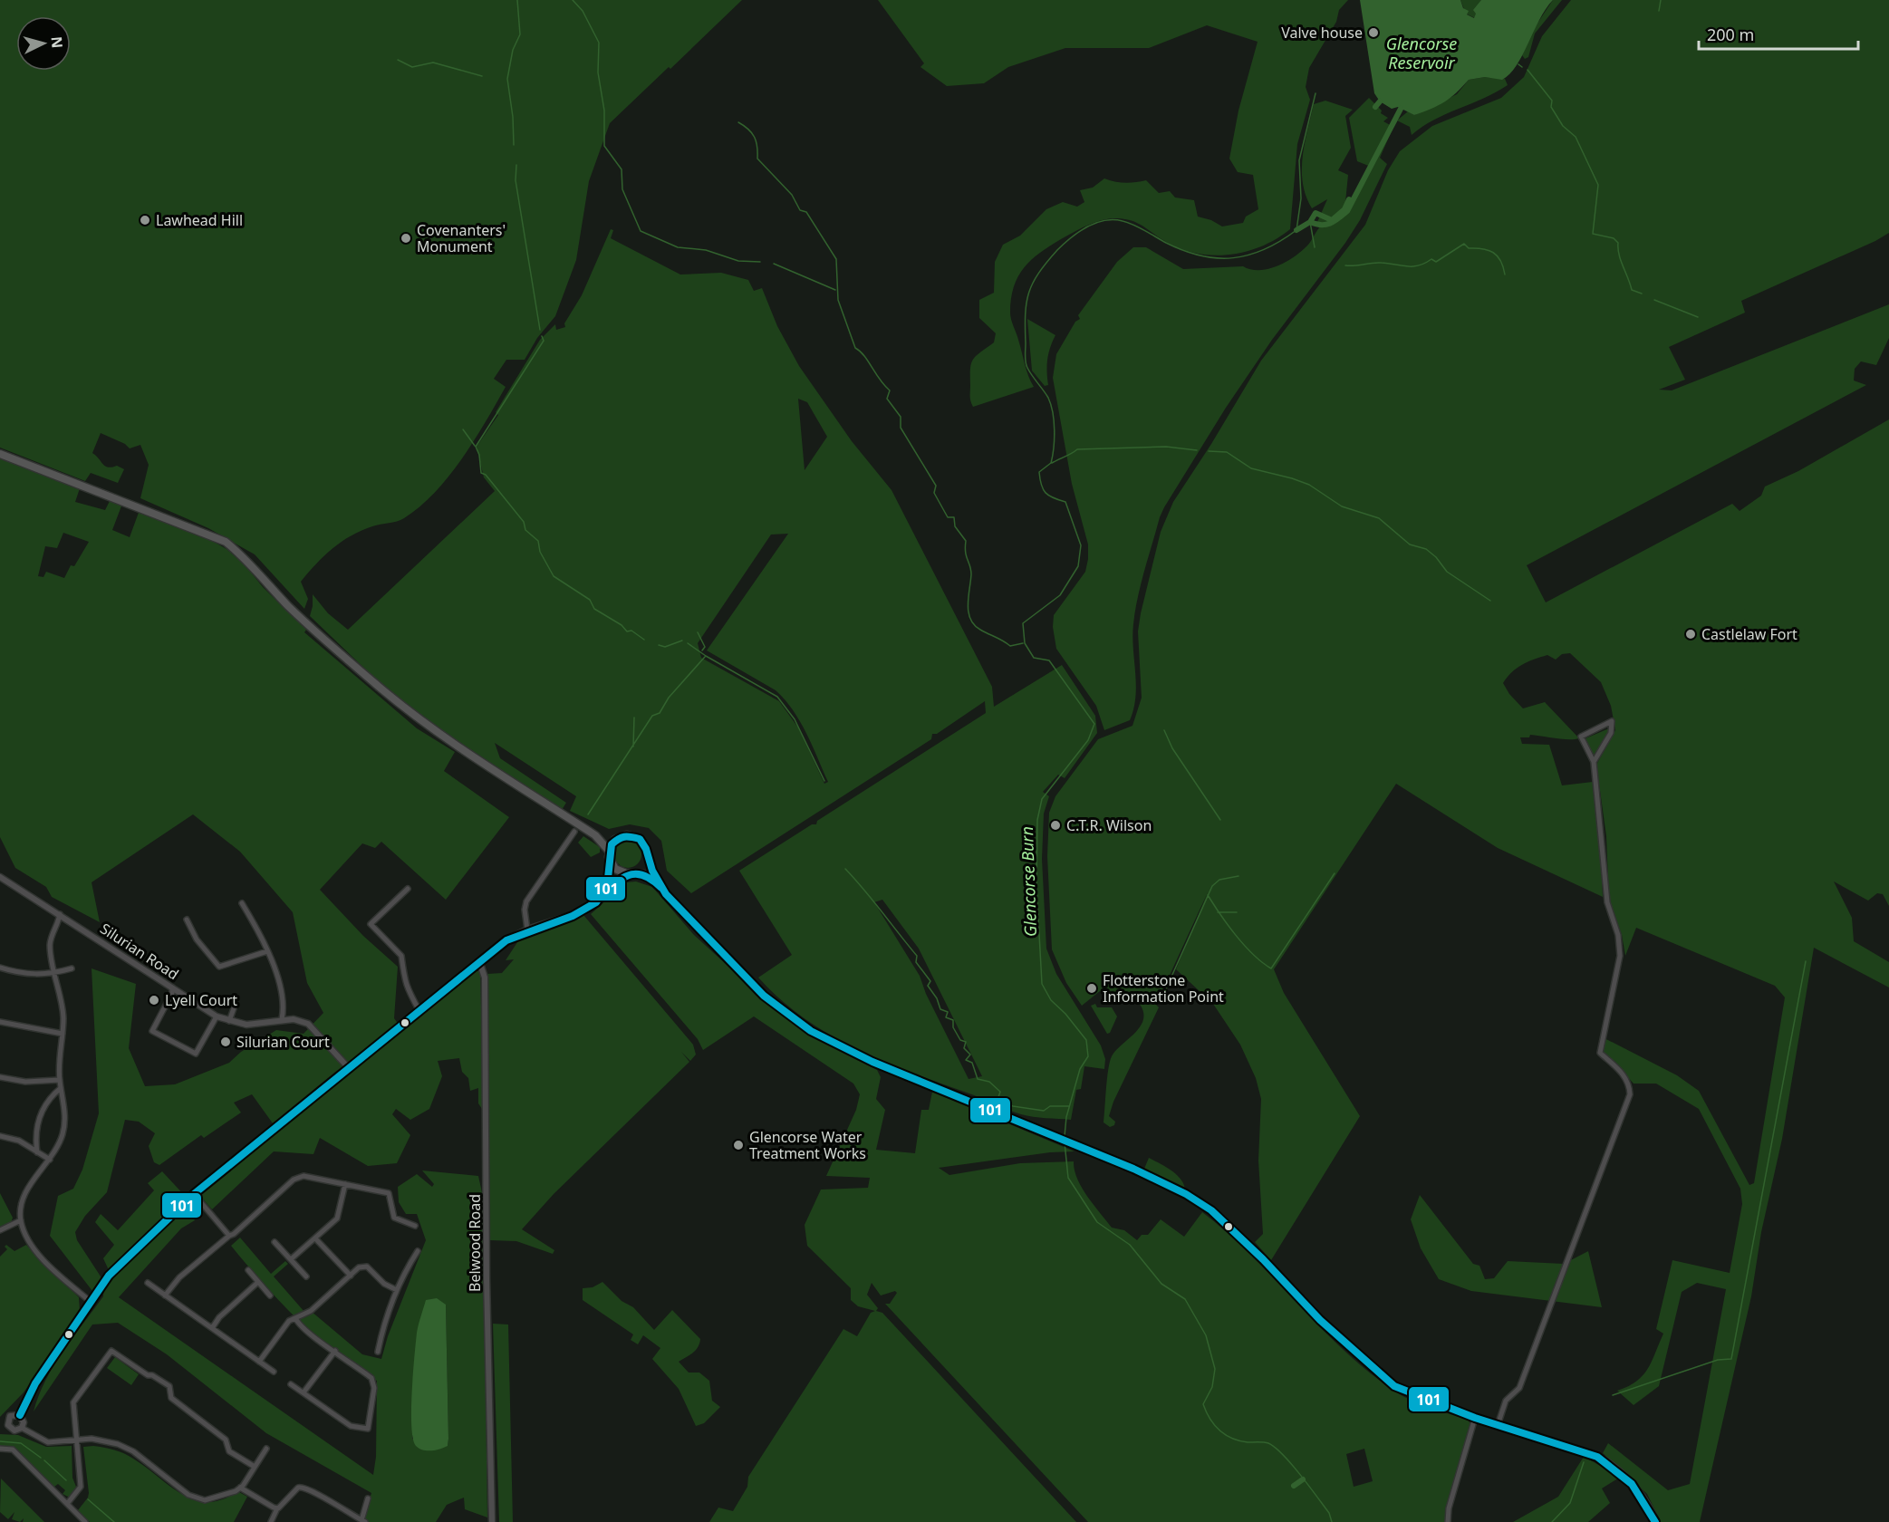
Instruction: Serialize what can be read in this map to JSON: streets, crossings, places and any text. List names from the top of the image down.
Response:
{
  "streets": {
    "street": ["Silurian Road", "Belwood Road"]
  },
  "water": ["Glencorse Reservoir", "Glencorse Burn"],
  "places": [
    "Valve house",
    "Lawhead Hill",
    "Covenanters' Monument",
    "Castlelaw Fort",
    "C.T.R. Wilson",
    "Flotterstone Information Point",
    "Lyell Court",
    "Silurian Court",
    "Glencorse Water Treatment Works"
  ],
  "lines": ["transit line 101"],
  "scale_bar": "200 m",
  "north": "right"
}
